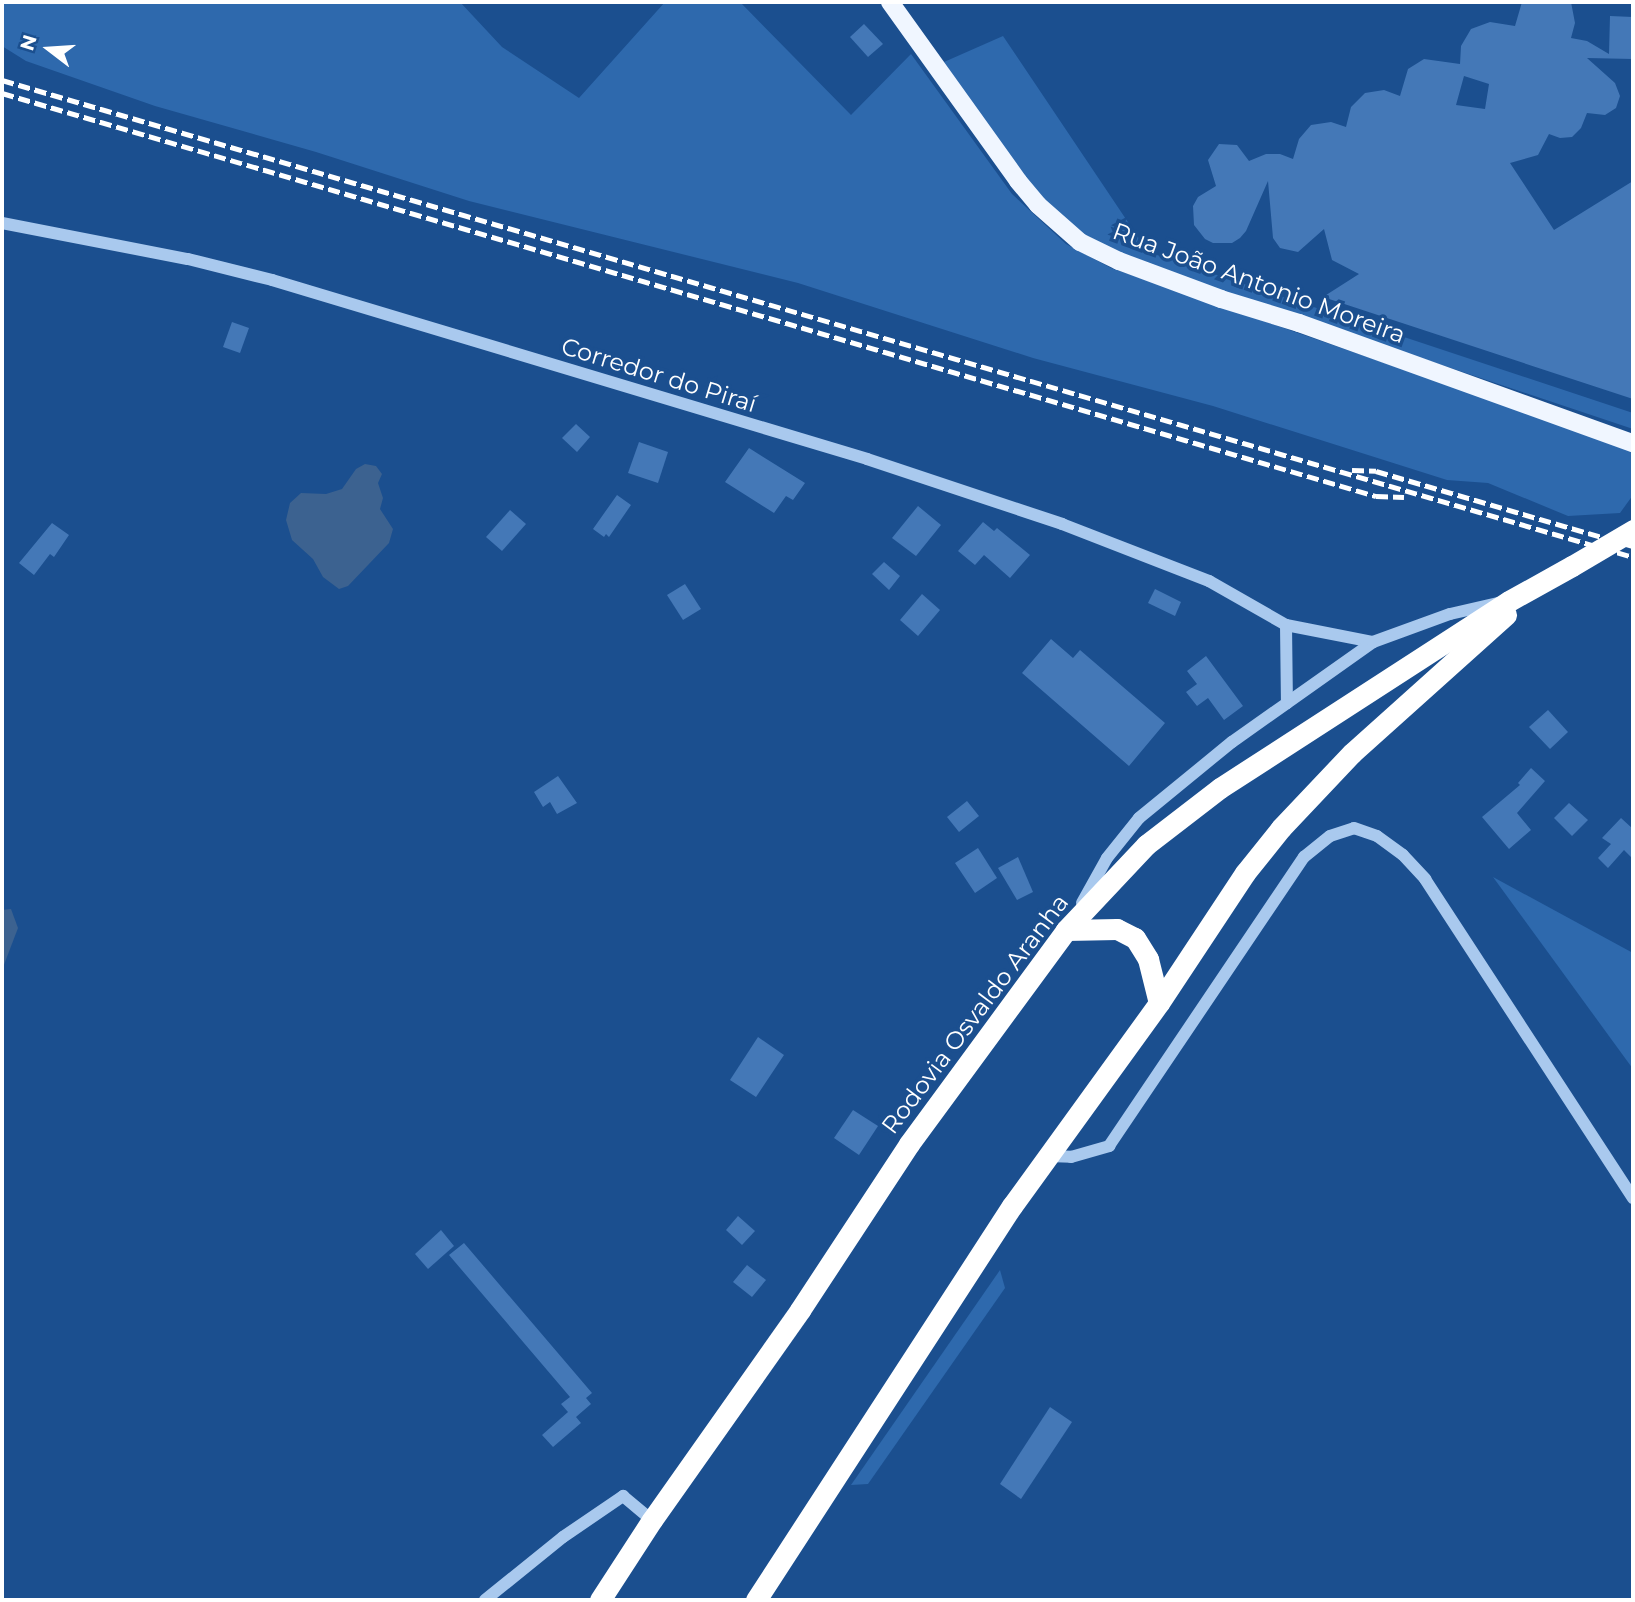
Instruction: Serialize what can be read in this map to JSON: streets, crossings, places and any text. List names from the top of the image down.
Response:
{
  "streets": {
    "highway": ["Rodovia Osvaldo Aranha"],
    "main road": ["Rua João Antonio Moreira"],
    "street": ["Corredor do Piraí"]
  },
  "north": "left"
}
